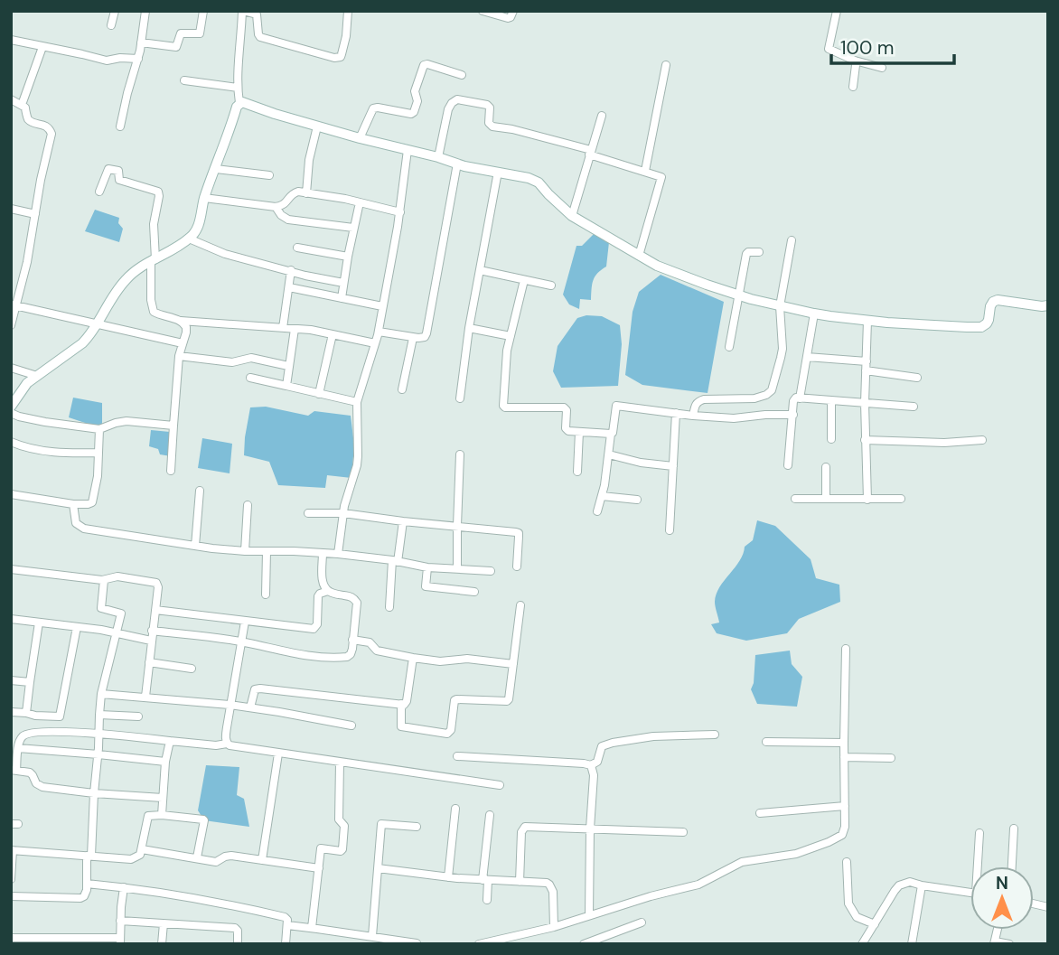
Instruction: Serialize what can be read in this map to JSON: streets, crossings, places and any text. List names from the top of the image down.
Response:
{
  "scale_bar": "100 m",
  "north": "top"
}
